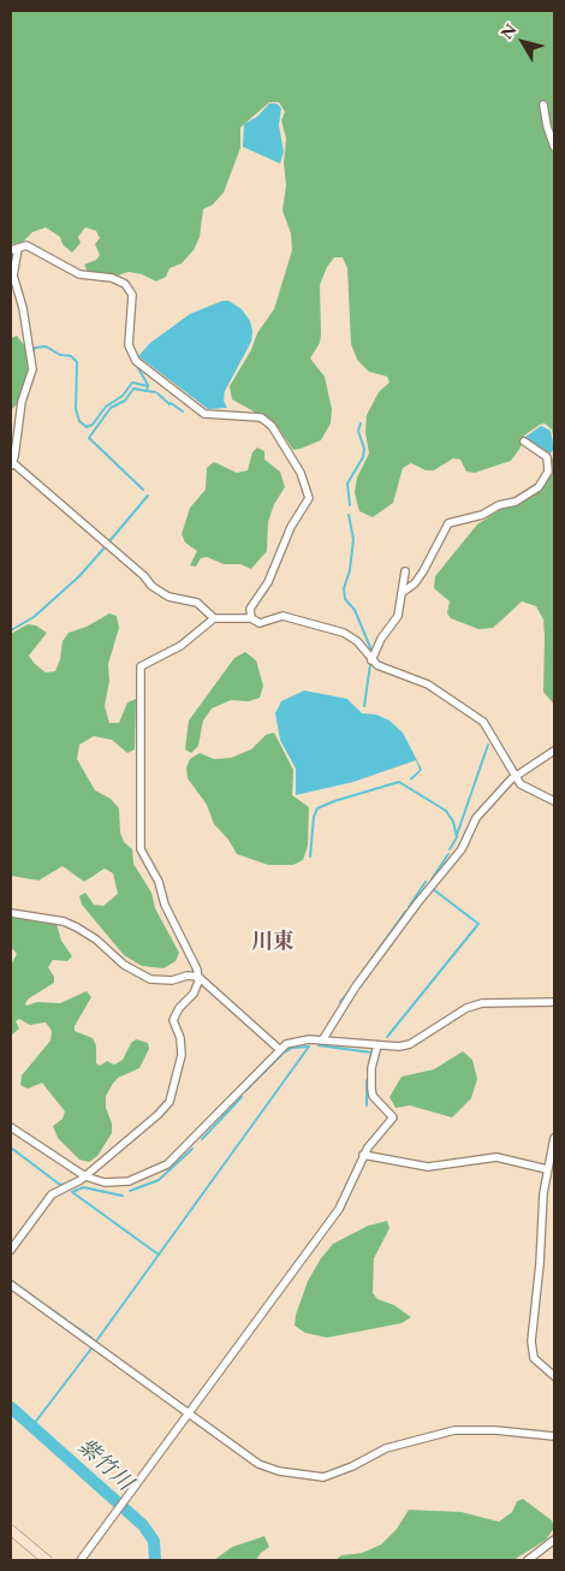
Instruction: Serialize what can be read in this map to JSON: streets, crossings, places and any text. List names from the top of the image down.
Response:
{
  "districts": ["川東"],
  "water": ["紫竹川"],
  "north": "top left"
}
